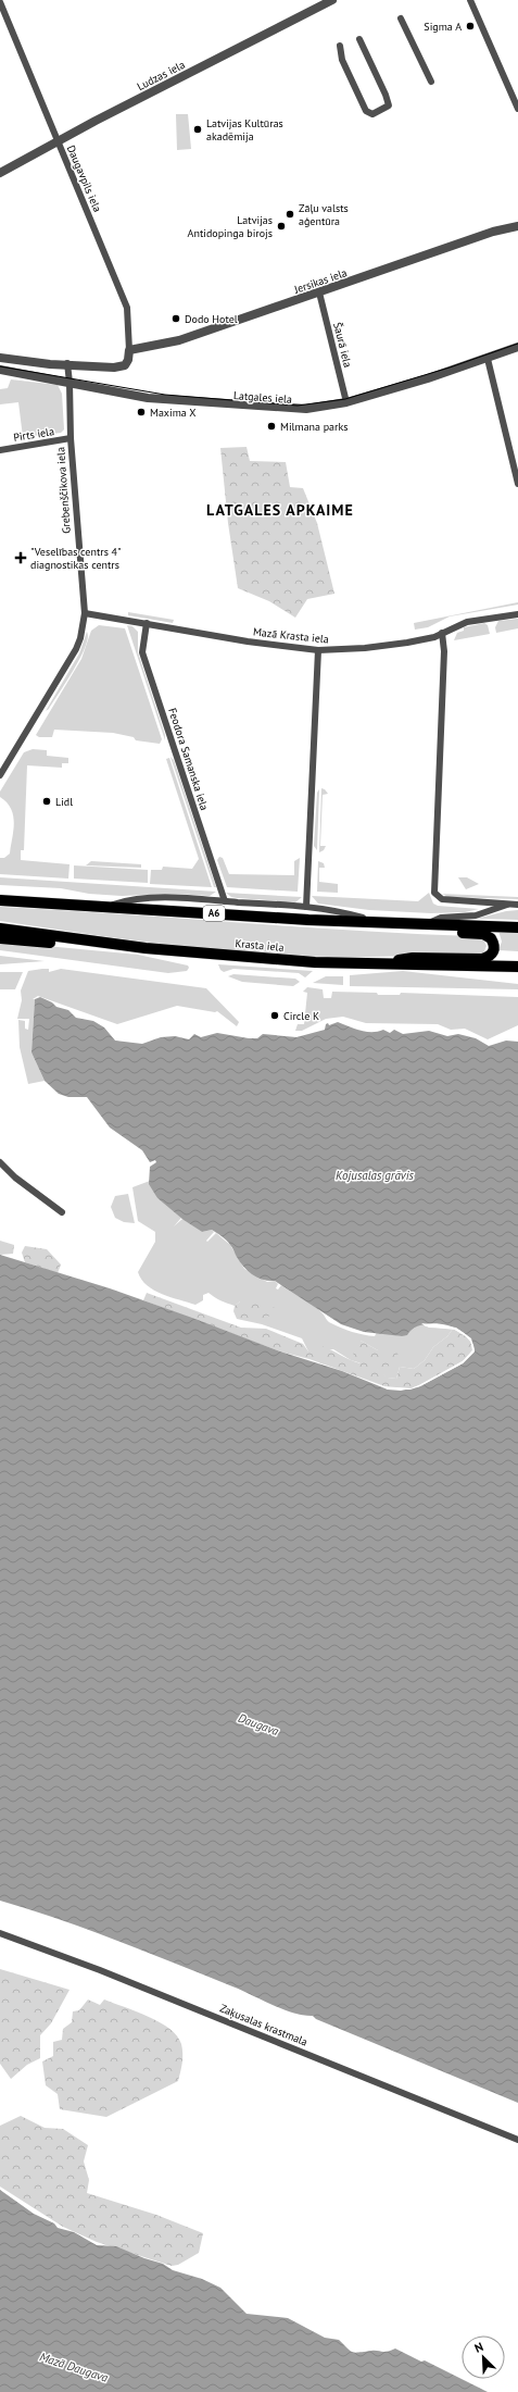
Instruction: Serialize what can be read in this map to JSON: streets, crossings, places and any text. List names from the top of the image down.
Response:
{
  "streets": {
    "highway": ["A6", "Krasta iela"],
    "street": [
      "Ludzas iela",
      "Daugavpils iela",
      "Jersikas iela",
      "Šaurā iela",
      "Latgales iela",
      "Pirts iela",
      "Grebenščikova iela",
      "Mazā Krasta iela",
      "Feodora Samanska iela",
      "Zaķusalas krastmala"
    ]
  },
  "crossings": [
    ["Ludzas iela", "Daugavpils iela"],
    ["Daugavpils iela", "Jersikas iela"],
    ["Daugavpils iela", "Grebenščikova iela"],
    ["Jersikas iela", "Šaurā iela"],
    ["Šaurā iela", "Latgales iela"],
    ["Latgales iela", "Grebenščikova iela"],
    ["Pirts iela", "Grebenščikova iela"],
    ["Grebenščikova iela", "Mazā Krasta iela"],
    ["Mazā Krasta iela", "Feodora Samanska iela"],
    ["A6", "Krasta iela"]
  ],
  "districts": ["LATGALES APKAIME"],
  "water": ["Kojusalas grāvis", "Daugava", "Mazā Daugava"],
  "places": {
    "other": [
      "Sigma A",
      "Latvijas Kultūras akadēmija",
      "Zāļu valsts aģentūra",
      "Latvijas Antidopinga birojs",
      "Dodo Hotel",
      "Maxima X",
      "Milmana parks",
      "Lidl",
      "Circle K"
    ],
    "health": ["\"Veselības centrs 4\" diagnostikas centrs"]
  },
  "north": "top left"
}
